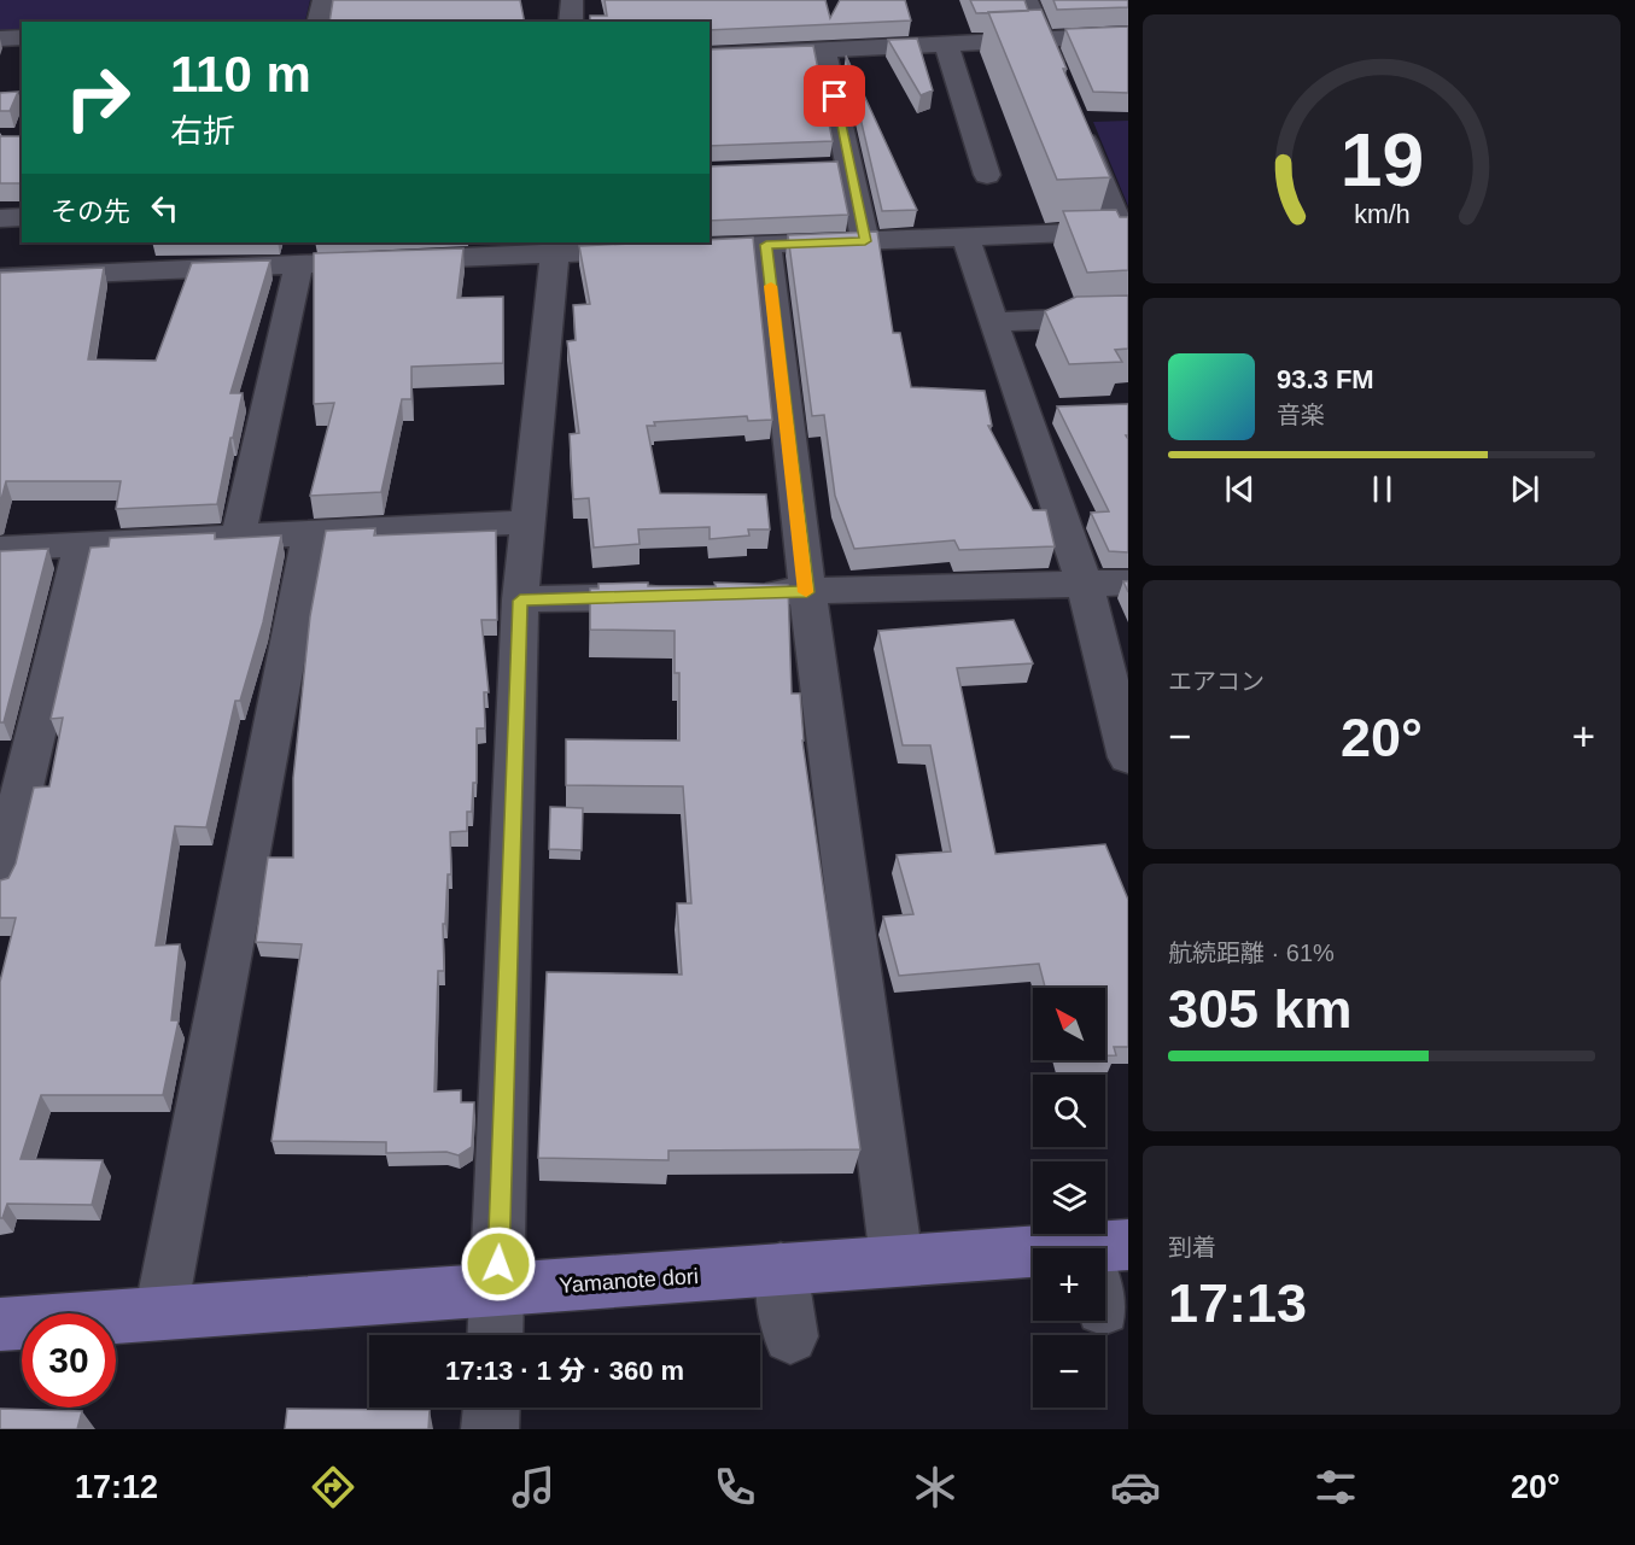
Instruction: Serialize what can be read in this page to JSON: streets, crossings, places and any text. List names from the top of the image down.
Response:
{
  "streets": {
    "main road": ["Yamanote dori"]
  },
  "north": "top left",
  "page": {
    "turn": ["110 m", "右折"],
    "then": "その先",
    "song": ["93.3 FM", "音楽"],
    "tile": [
      "エアコン",
      ["航続距離 · 61%", "305 km"],
      ["到着", "17:13"]
    ],
    "heat": ["−", "20°", "+"],
    "map_buttons": ["+", "−"],
    "limit": "30",
    "trip": "17:13 · 1 分 · 360 m",
    "tabs": ["17:12", "20°"],
    "gauge": ["19", "km/h"]
  }
}
